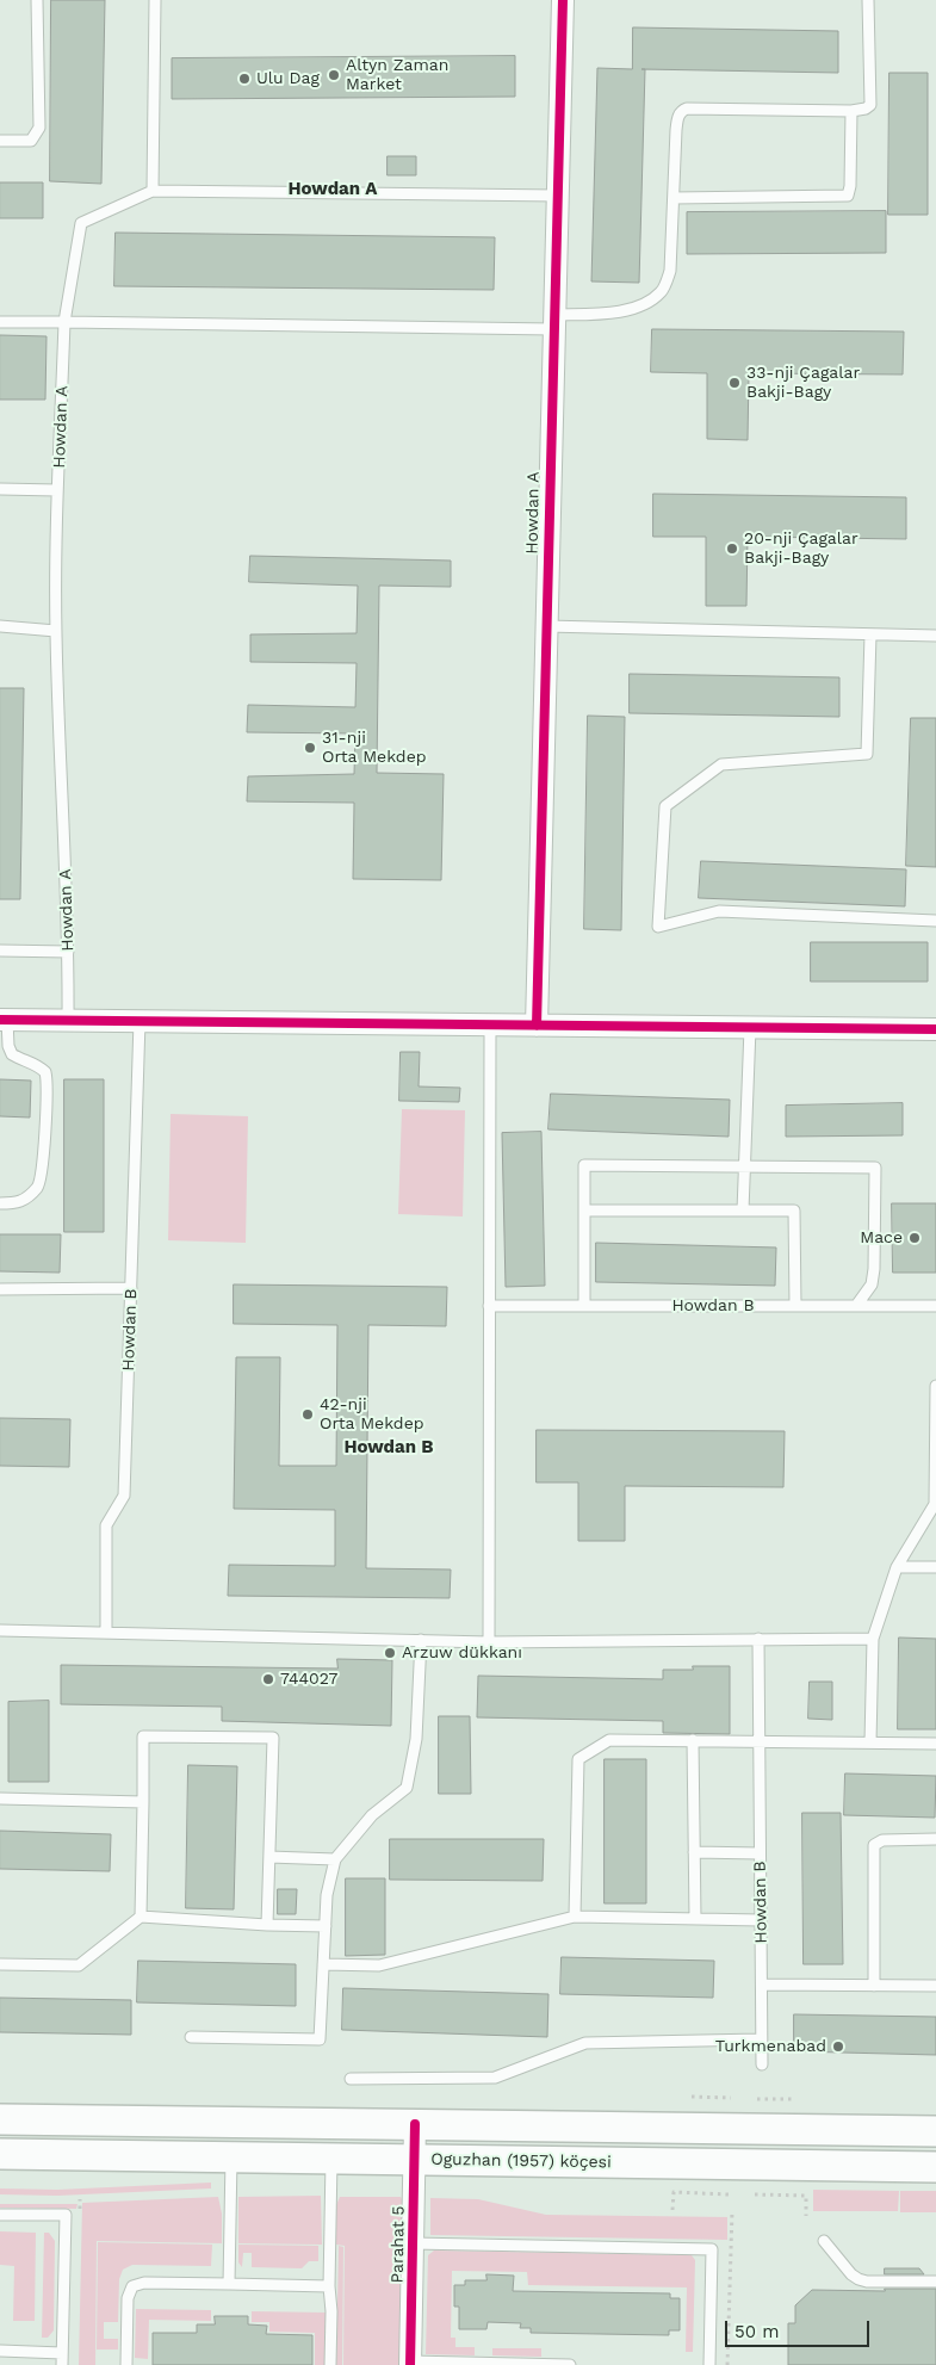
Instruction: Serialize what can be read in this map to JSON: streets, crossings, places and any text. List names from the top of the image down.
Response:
{
  "streets": {
    "main road": ["Oguzhan (1957) köçesi"],
    "street": ["Howdan A", "Parahat 5"],
    "lane": ["Howdan B"]
  },
  "crossings": [
    ["Oguzhan (1957) köçesi", "Parahat 5"]
  ],
  "districts": ["Howdan A", "Howdan B"],
  "places": [
    "Altyn Zaman Market",
    "Ulu Dag",
    "33-nji Çagalar Bakji-Bagy",
    "20-nji Çagalar Bakji-Bagy",
    "31-nji Orta Mekdep",
    "Mace",
    "42-nji Orta Mekdep",
    "Arzuw dükkanı",
    "744027",
    "Turkmenabad"
  ],
  "scale_bar": "50 m"
}
